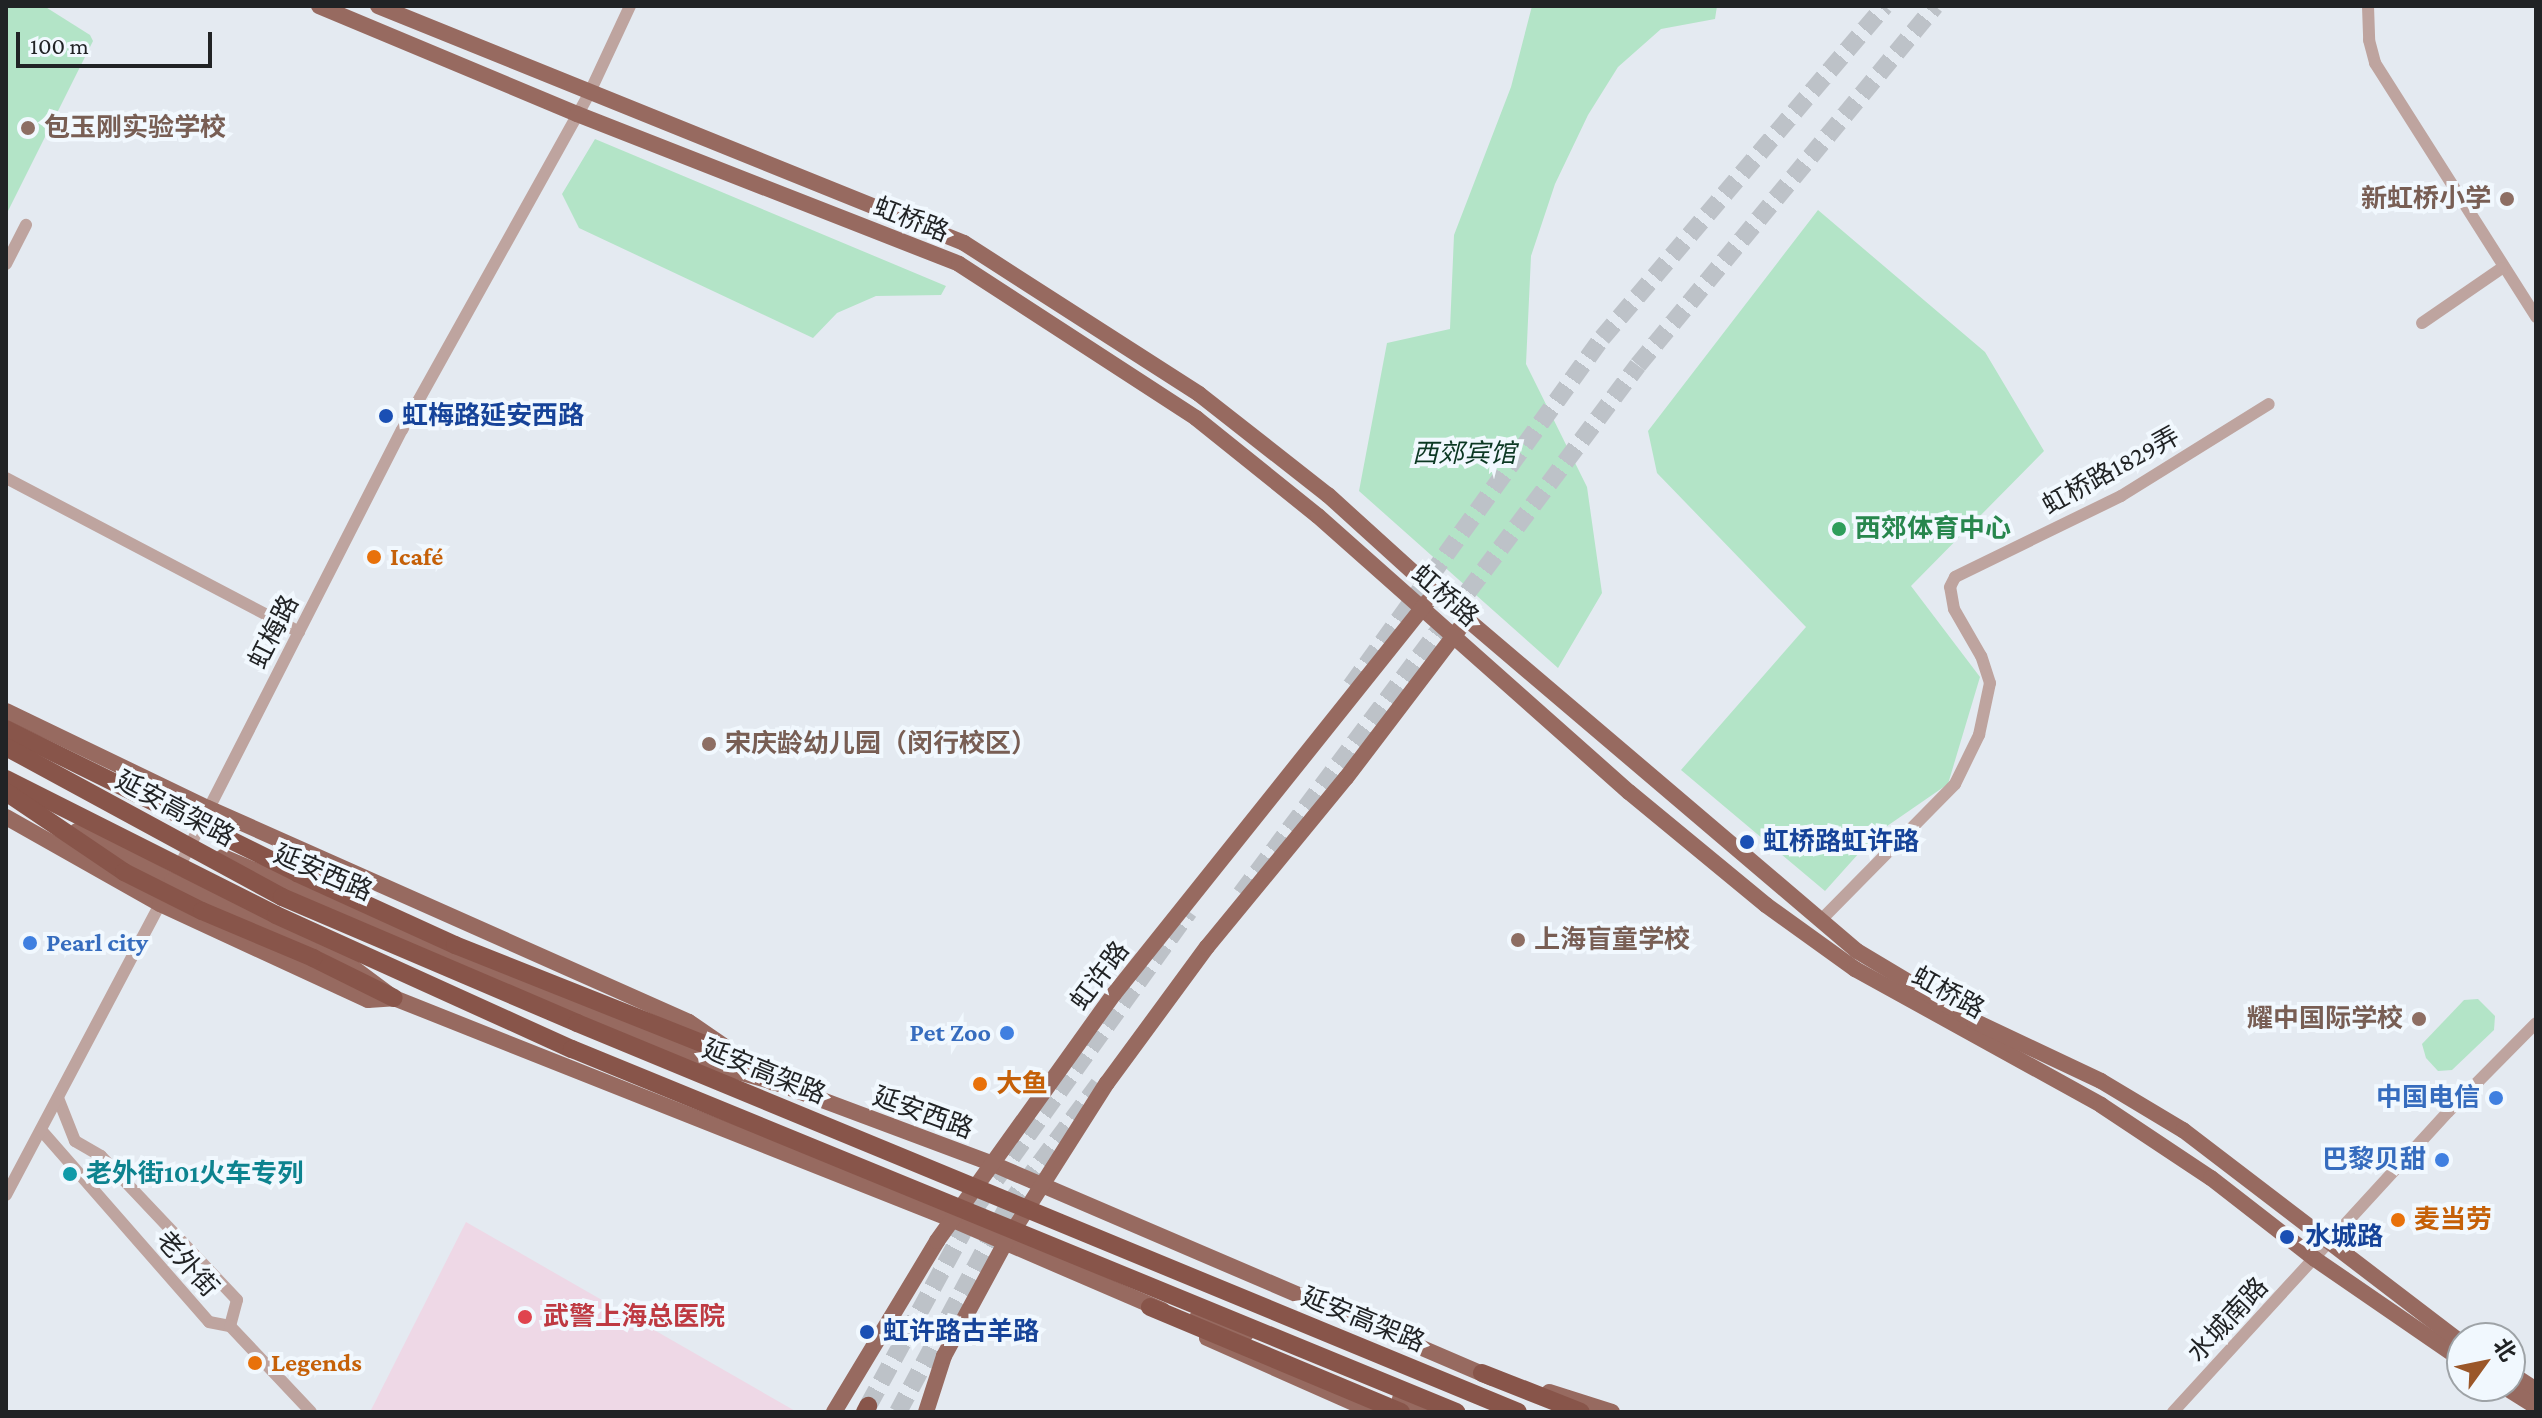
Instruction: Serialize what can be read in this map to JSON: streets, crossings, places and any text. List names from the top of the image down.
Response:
{
  "streets": {
    "highway": ["延安高架路"],
    "main road": ["虹桥路", "延安西路", "虹许路"],
    "street": [
      "虹桥路1829弄",
      "虹梅路",
      "老外街",
      "水城南路"
    ]
  },
  "crossings": [
    ["虹桥路", "虹桥路1829弄"],
    ["虹桥路", "虹梅路"],
    ["虹桥路", "虹许路"],
    ["虹桥路", "水城南路"],
    ["虹梅路", "延安西路"],
    ["虹梅路", "老外街"],
    ["延安高架路", "延安西路"],
    ["延安西路", "虹许路"]
  ],
  "parks": ["西郊宾馆"],
  "places": [
    "包玉刚实验学校",
    "新虹桥小学",
    "虹梅路延安西路",
    "西郊体育中心",
    "Icafé",
    "宋庆龄幼儿园（闵行校区）",
    "虹桥路虹许路",
    "上海盲童学校",
    "Pearl city",
    "耀中国际学校",
    "Pet Zoo",
    "大鱼",
    "中国电信",
    "巴黎贝甜",
    "老外街101火车专列",
    "麦当劳",
    "水城路",
    "武警上海总医院",
    "虹许路古羊路",
    "Legends"
  ],
  "scale_bar": "100 m",
  "north": "top right"
}
